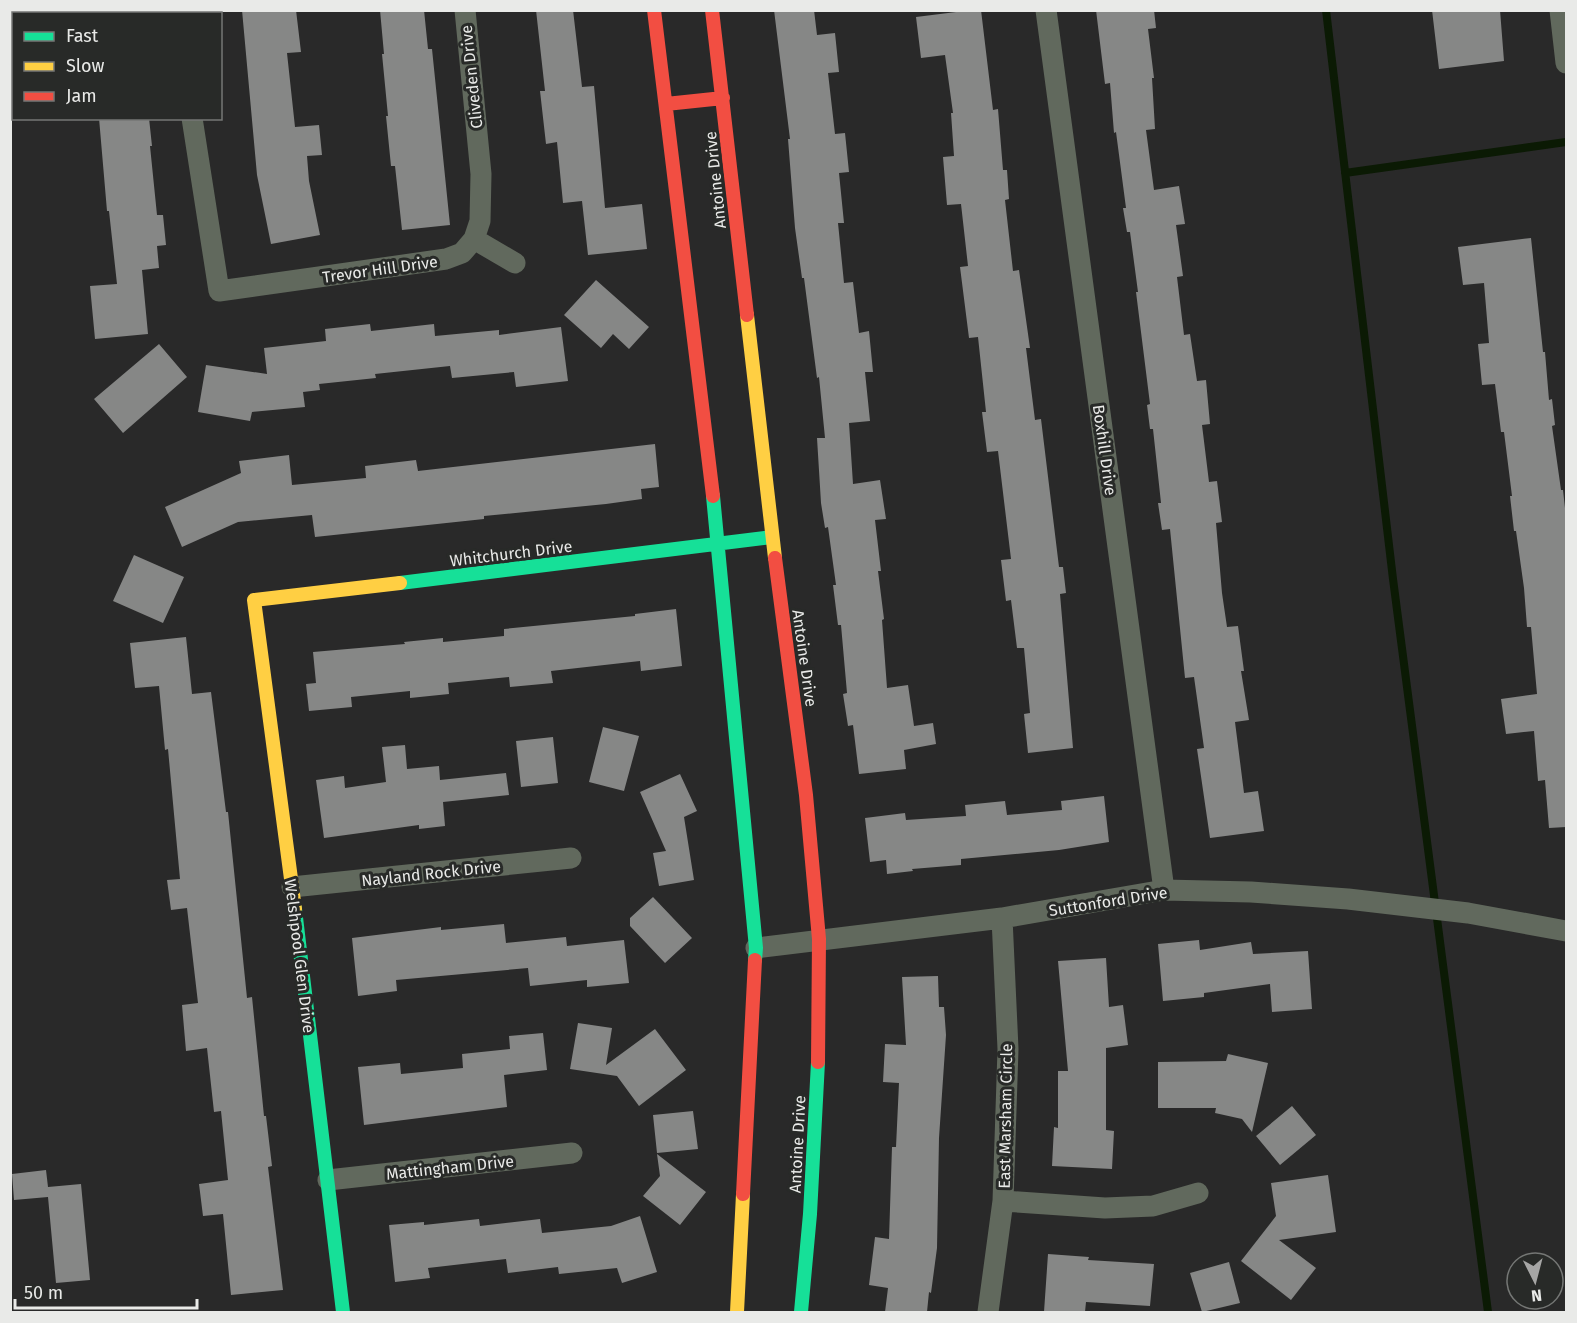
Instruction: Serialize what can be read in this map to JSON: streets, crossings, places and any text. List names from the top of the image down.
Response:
{
  "streets": {
    "main road": ["Antoine Drive", "Whitchurch Drive", "Welshpool Glen Drive"],
    "street": [
      "Cliveden Drive",
      "Trevor Hill Drive",
      "Boxhill Drive",
      "Nayland Rock Drive",
      "Suttonford Drive",
      "East Marsham Circle",
      "Mattingham Drive"
    ]
  },
  "crossings": [
    ["Cliveden Drive", "Trevor Hill Drive"],
    ["Antoine Drive", "Whitchurch Drive"],
    ["Antoine Drive", "Suttonford Drive"],
    ["Boxhill Drive", "Suttonford Drive"],
    ["Whitchurch Drive", "Welshpool Glen Drive"],
    ["Nayland Rock Drive", "Welshpool Glen Drive"],
    ["Suttonford Drive", "East Marsham Circle"],
    ["Welshpool Glen Drive", "Mattingham Drive"]
  ],
  "legend": ["Fast", "Slow", "Jam"],
  "scale_bar": "50 m",
  "north": "bottom"
}
